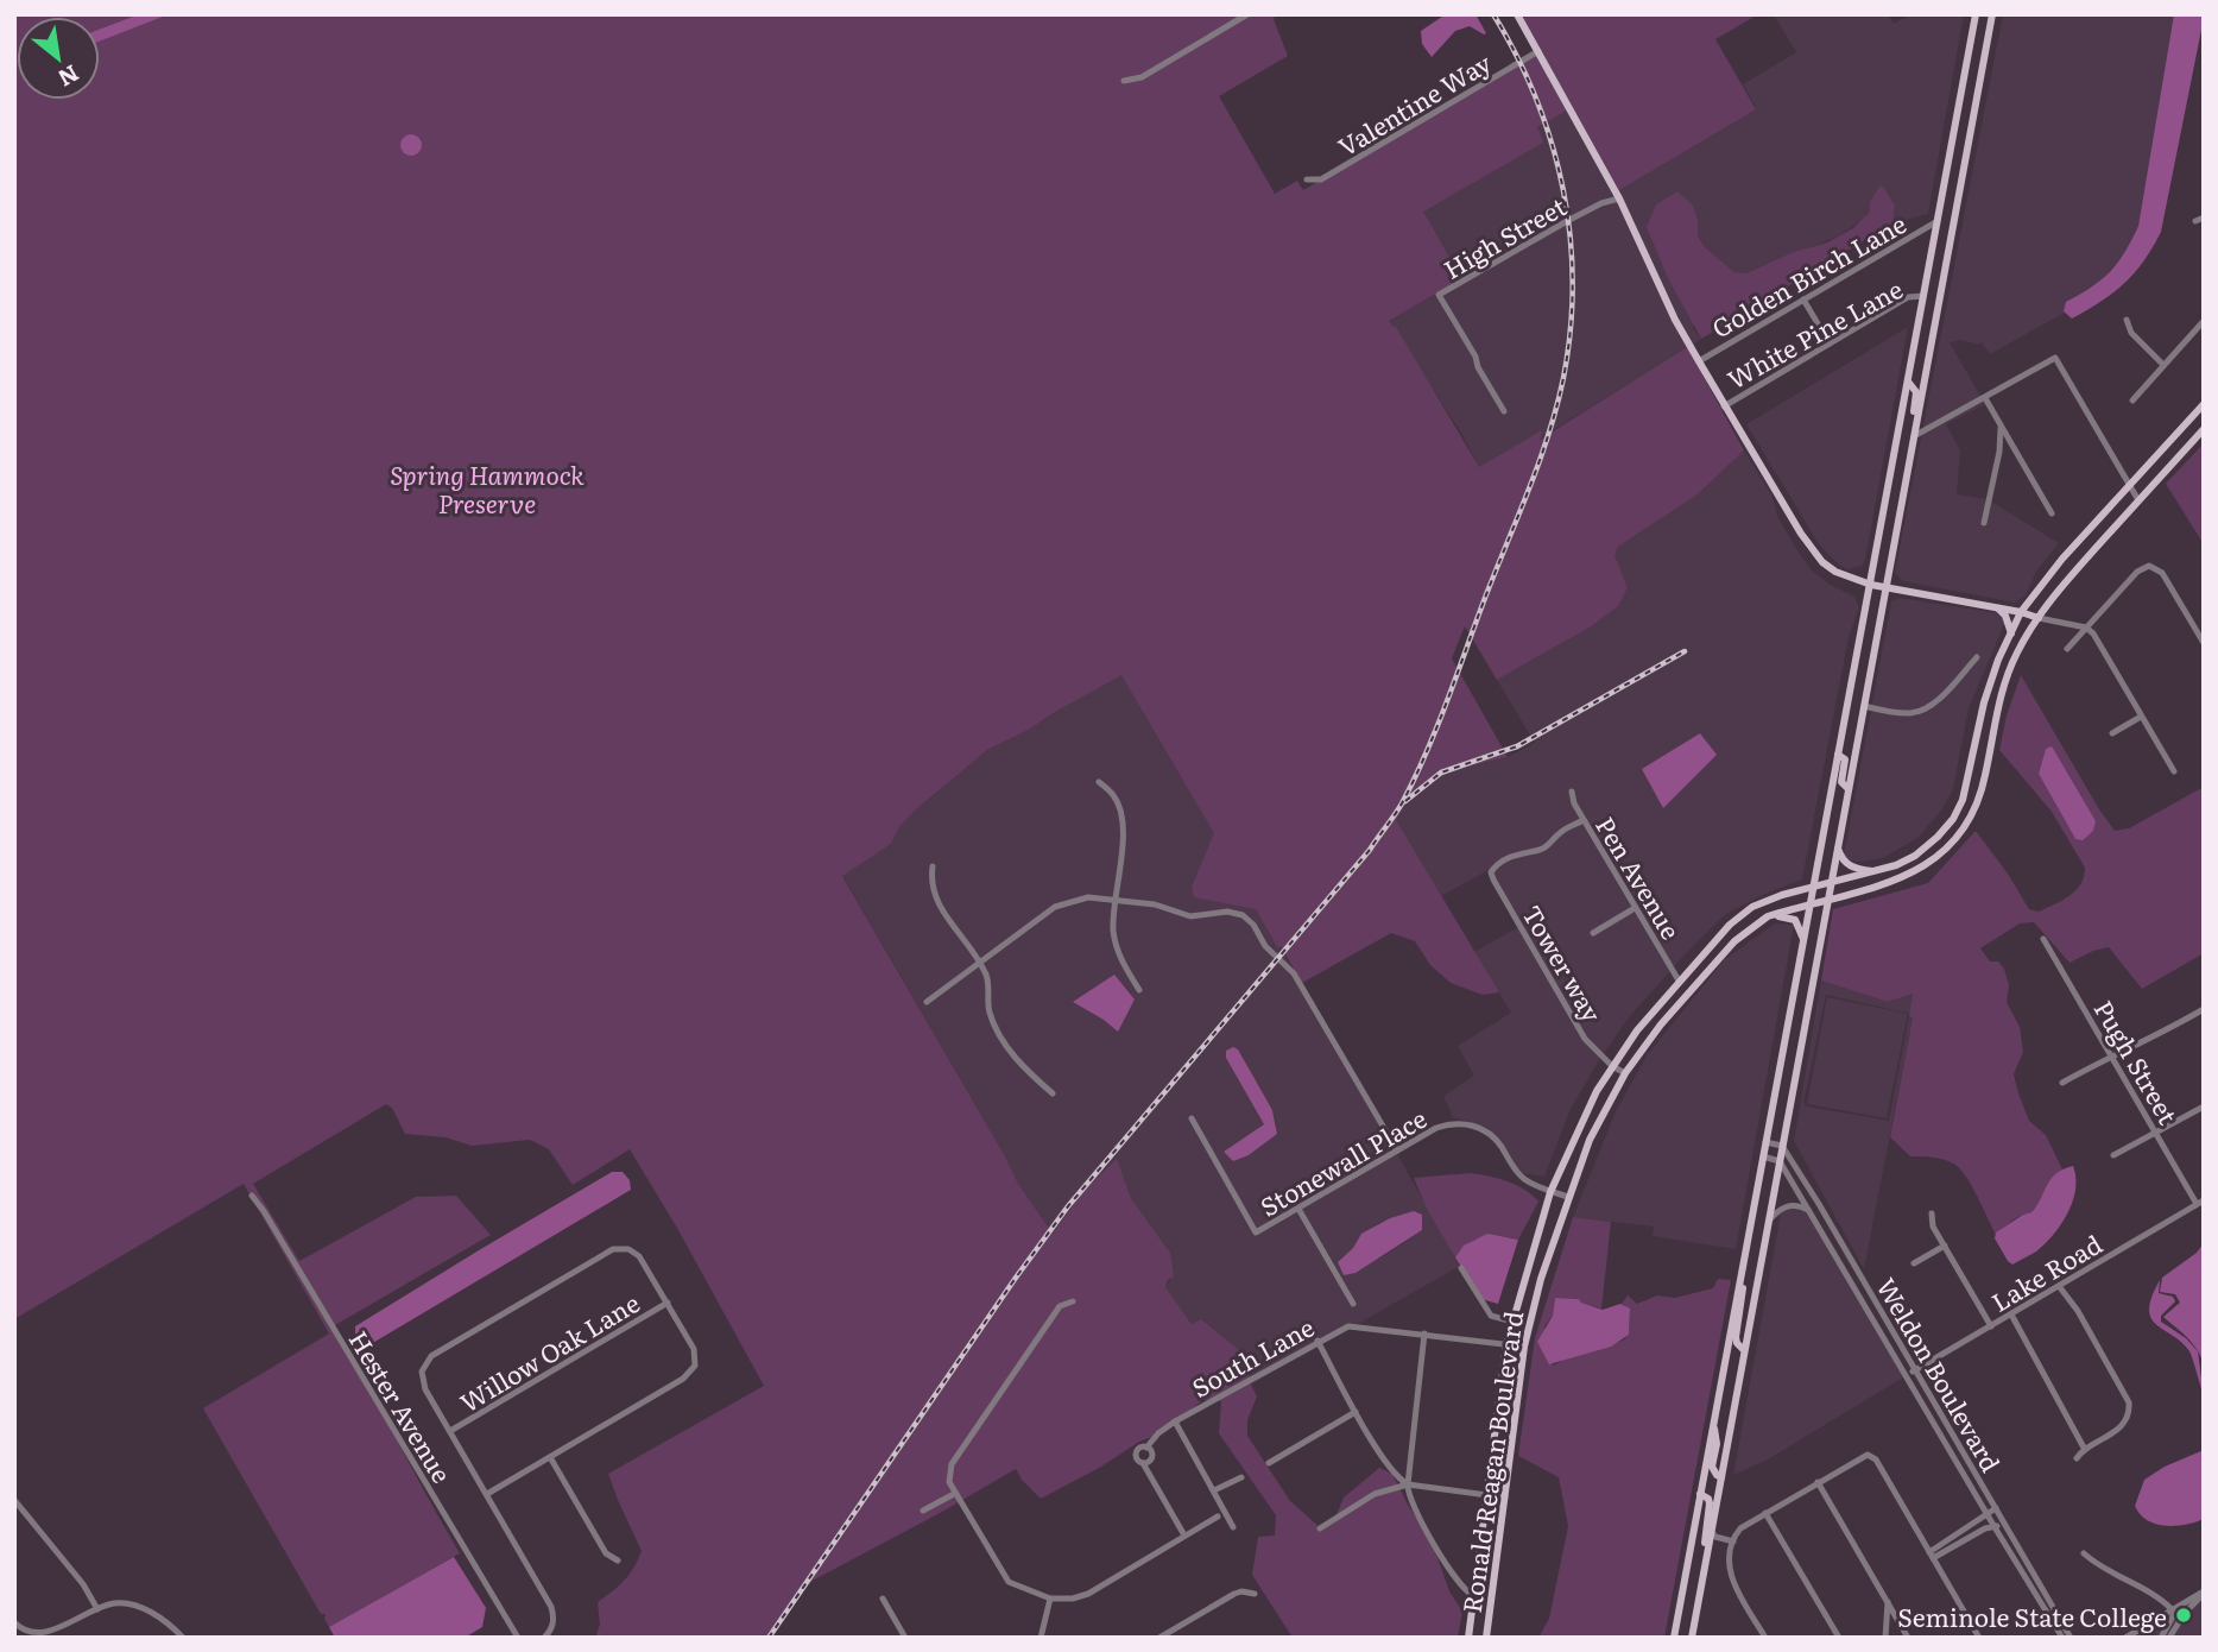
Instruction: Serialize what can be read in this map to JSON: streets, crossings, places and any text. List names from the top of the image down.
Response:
{
  "streets": {
    "main road": ["Ronald Reagan Boulevard"],
    "street": [
      "Valentine Way",
      "High Street",
      "Golden Birch Lane",
      "White Pine Lane",
      "Pen Avenue",
      "Tower way",
      "Pugh Street",
      "Stonewall Place",
      "Lake Road",
      "Willow Oak Lane",
      "South Lane",
      "Weldon Boulevard",
      "Hester Avenue"
    ]
  },
  "crossings": [
    ["Pen Avenue", "Tower way"],
    ["Pen Avenue", "Ronald Reagan Boulevard"],
    ["Tower way", "Ronald Reagan Boulevard"],
    ["Pugh Street", "Lake Road"],
    ["Stonewall Place", "Ronald Reagan Boulevard"],
    ["Lake Road", "Weldon Boulevard"]
  ],
  "parks": ["Spring Hammock Preserve"],
  "places": ["Seminole State College"],
  "north": "bottom right"
}
